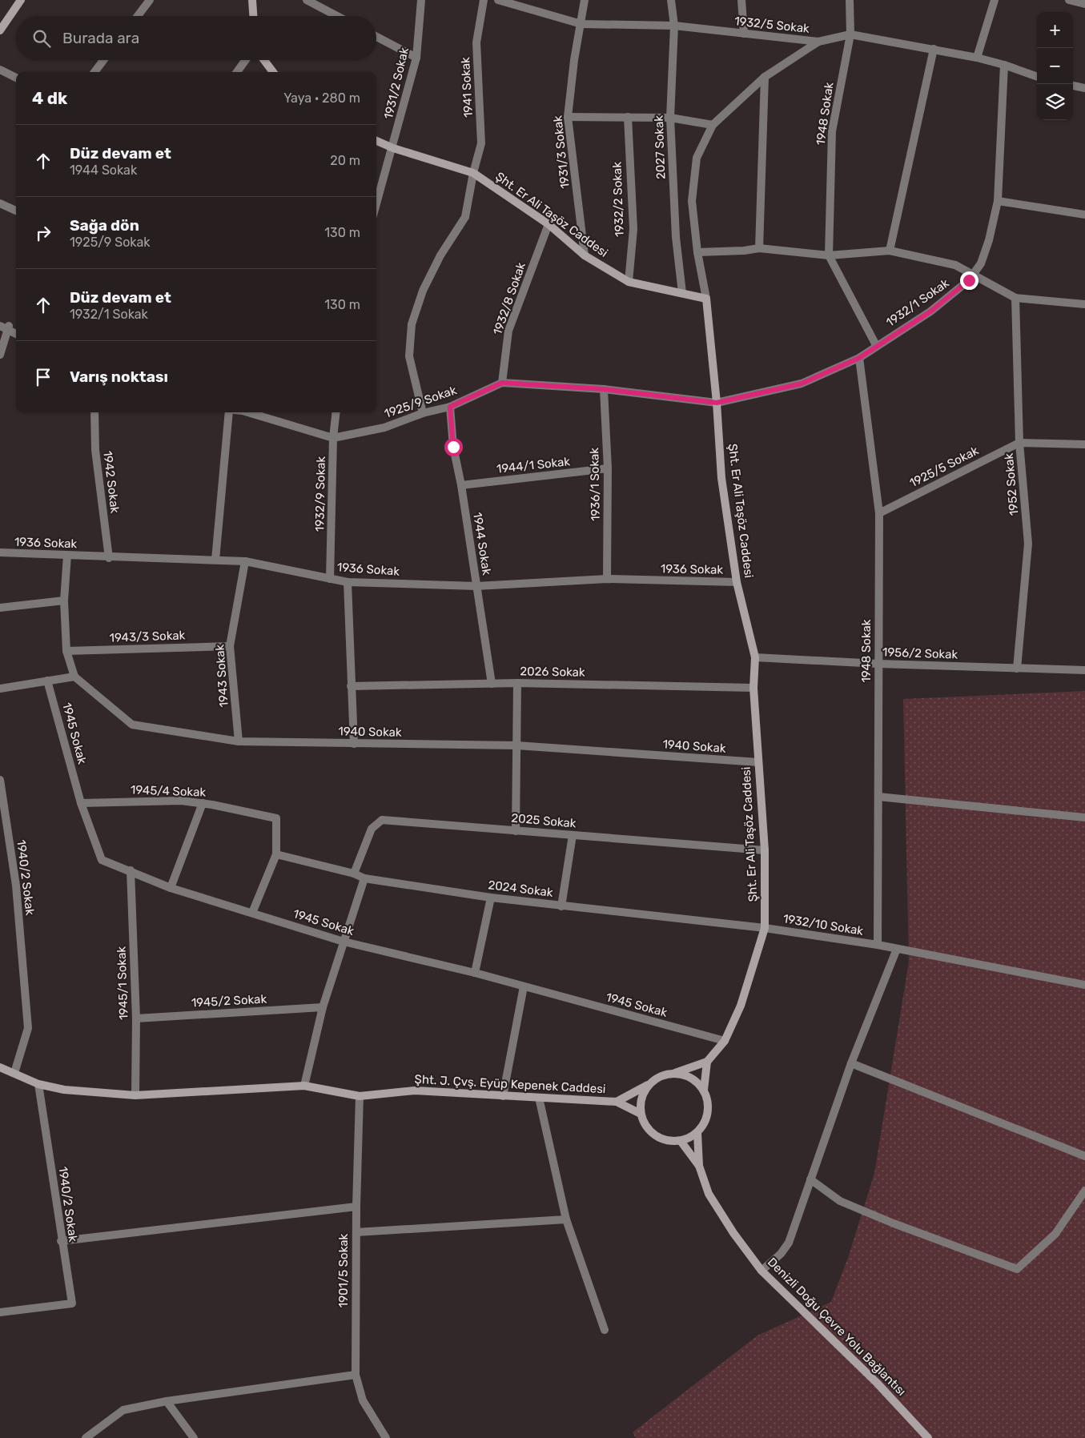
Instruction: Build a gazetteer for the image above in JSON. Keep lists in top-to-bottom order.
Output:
{
  "streets": {
    "street": [
      "1932/5 Sokak",
      "1931/2 Sokak",
      "1941 Sokak",
      "1948 Sokak",
      "2027 Sokak",
      "1931/3 Sokak",
      "1932/2 Sokak",
      "Şht. Er Ali Taşöz Caddesi",
      "1932/8 Sokak",
      "1932/1 Sokak",
      "1925/9 Sokak",
      "1944/1 Sokak",
      "1925/5 Sokak",
      "1942 Sokak",
      "1936/1 Sokak",
      "1952 Sokak",
      "1932/9 Sokak",
      "1936 Sokak",
      "1944 Sokak",
      "1943/3 Sokak",
      "1956/2 Sokak",
      "2026 Sokak",
      "1943 Sokak",
      "1940 Sokak",
      "1945 Sokak",
      "1945/4 Sokak",
      "2025 Sokak",
      "1940/2 Sokak",
      "2024 Sokak",
      "1932/10 Sokak",
      "1945/1 Sokak",
      "1945/2 Sokak",
      "Şht. J. Çvş. Eyüp Kepenek Caddesi",
      "1901/5 Sokak",
      "Denizli Doğu Çevre Yolu Bağlantısı"
    ]
  },
  "crossings": [
    ["1932/5 Sokak", "1948 Sokak"],
    ["1932/5 Sokak", "2027 Sokak"],
    ["1932/5 Sokak", "1931/3 Sokak"],
    ["1932/5 Sokak", "1932/1 Sokak"],
    ["1931/2 Sokak", "Şht. Er Ali Taşöz Caddesi"],
    ["1941 Sokak", "Şht. Er Ali Taşöz Caddesi"],
    ["1948 Sokak", "1932/1 Sokak"],
    ["1948 Sokak", "1925/5 Sokak"],
    ["1948 Sokak", "1956/2 Sokak"],
    ["1948 Sokak", "1932/10 Sokak"],
    ["2027 Sokak", "Şht. Er Ali Taşöz Caddesi"],
    ["1931/3 Sokak", "Şht. Er Ali Taşöz Caddesi"],
    ["1932/2 Sokak", "Şht. Er Ali Taşöz Caddesi"],
    ["Şht. Er Ali Taşöz Caddesi", "1932/8 Sokak"],
    ["Şht. Er Ali Taşöz Caddesi", "1932/1 Sokak"],
    ["Şht. Er Ali Taşöz Caddesi", "1925/9 Sokak"],
    ["Şht. Er Ali Taşöz Caddesi", "1936 Sokak"],
    ["Şht. Er Ali Taşöz Caddesi", "1956/2 Sokak"],
    ["Şht. Er Ali Taşöz Caddesi", "2026 Sokak"],
    ["Şht. Er Ali Taşöz Caddesi", "1940 Sokak"],
    ["Şht. Er Ali Taşöz Caddesi", "1945 Sokak"],
    ["Şht. Er Ali Taşöz Caddesi", "2025 Sokak"],
    ["Şht. Er Ali Taşöz Caddesi", "2024 Sokak"],
    ["Şht. Er Ali Taşöz Caddesi", "1932/10 Sokak"],
    ["1932/8 Sokak", "1925/9 Sokak"],
    ["1932/1 Sokak", "1925/9 Sokak"],
    ["1925/9 Sokak", "1936/1 Sokak"],
    ["1925/9 Sokak", "1932/9 Sokak"],
    ["1925/9 Sokak", "1944 Sokak"],
    ["1944/1 Sokak", "1936/1 Sokak"],
    ["1944/1 Sokak", "1944 Sokak"],
    ["1925/5 Sokak", "1952 Sokak"],
    ["1942 Sokak", "1936 Sokak"],
    ["1936/1 Sokak", "1936 Sokak"],
    ["1952 Sokak", "1956/2 Sokak"],
    ["1932/9 Sokak", "1936 Sokak"],
    ["1936 Sokak", "1944 Sokak"],
    ["1936 Sokak", "1943 Sokak"],
    ["1944 Sokak", "2026 Sokak"],
    ["1943/3 Sokak", "1943 Sokak"],
    ["1943 Sokak", "1940 Sokak"],
    ["1945 Sokak", "1945/4 Sokak"],
    ["1945 Sokak", "1945/1 Sokak"],
    ["1945/4 Sokak", "2024 Sokak"],
    ["2025 Sokak", "2024 Sokak"],
    ["1940/2 Sokak", "Şht. J. Çvş. Eyüp Kepenek Caddesi"],
    ["2024 Sokak", "1932/10 Sokak"],
    ["1945/1 Sokak", "1945/2 Sokak"],
    ["1945/1 Sokak", "Şht. J. Çvş. Eyüp Kepenek Caddesi"],
    ["Şht. J. Çvş. Eyüp Kepenek Caddesi", "1901/5 Sokak"]
  ],
  "page": {
    "map_buttons": ["+", "−"],
    "search": "Burada ara",
    "heading": ["4 dk", "Yaya · 280 m"],
    "list": [
      ["Düz devam et", "1944 Sokak", "20 m"],
      ["Sağa dön", "1925/9 Sokak", "130 m"],
      ["Düz devam et", "1932/1 Sokak", "130 m"],
      "Varış noktası"
    ]
  }
}
